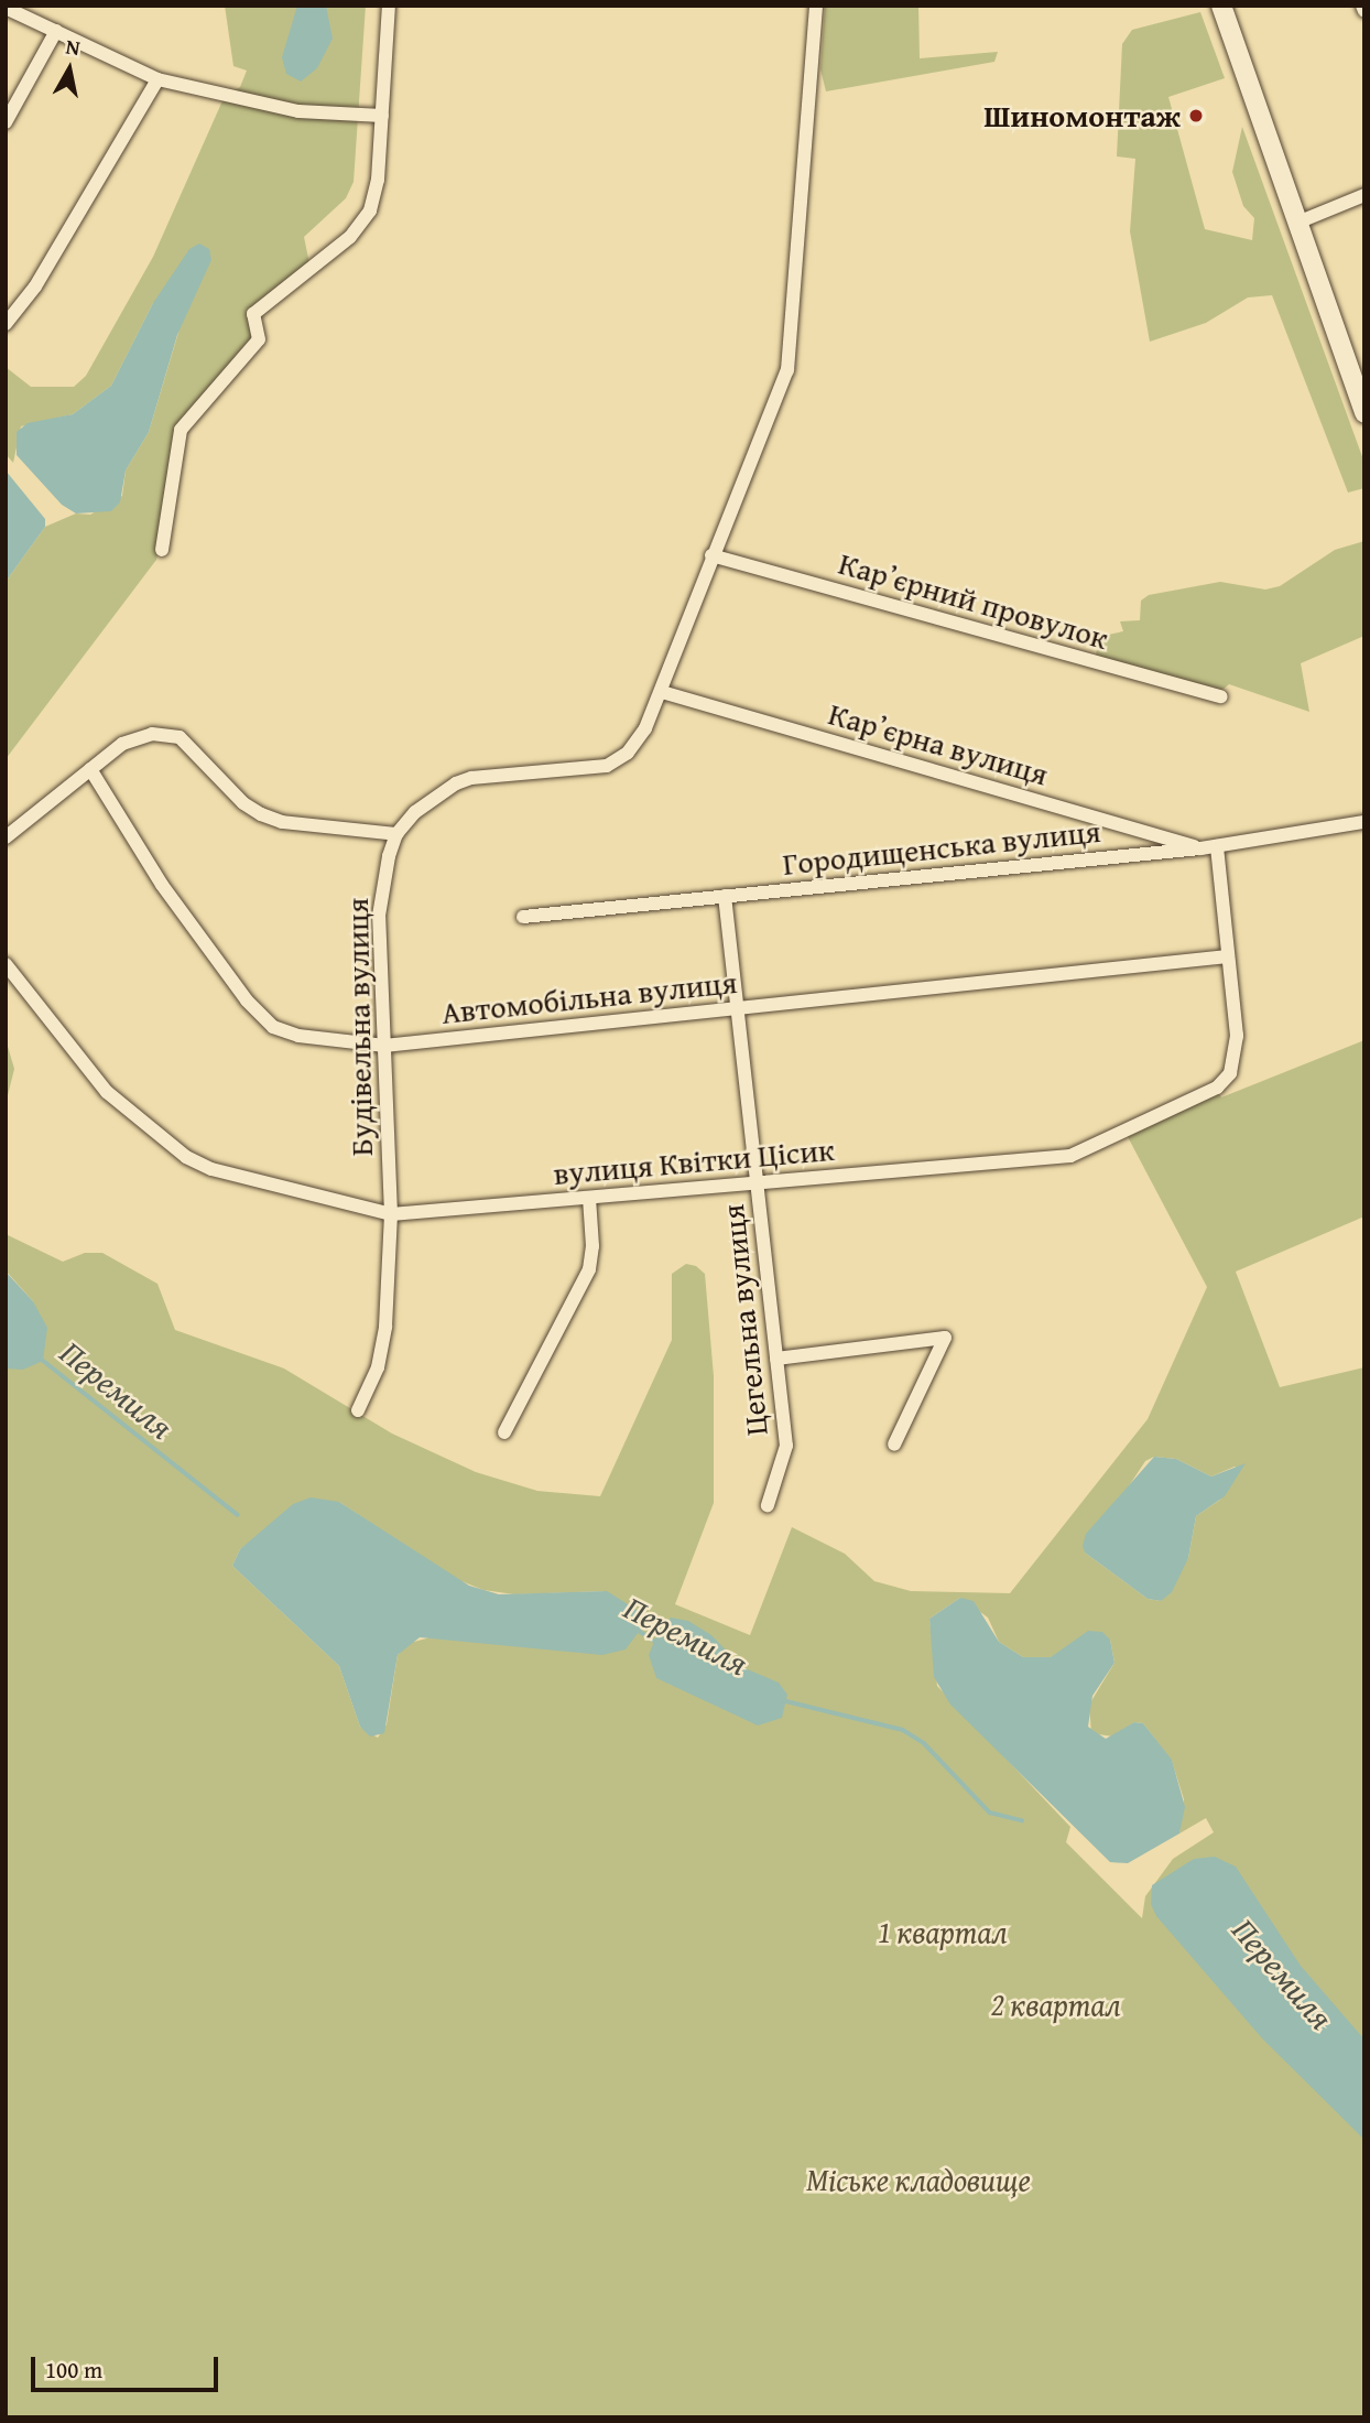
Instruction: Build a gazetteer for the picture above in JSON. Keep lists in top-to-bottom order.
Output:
{
  "streets": {
    "street": [
      "Карʼєрний провулок",
      "Карʼєрна вулиця",
      "Городищенська вулиця",
      "Автомобільна вулиця",
      "Будівельна вулиця",
      "вулиця Квітки Цісик",
      "Цегельна вулиця"
    ]
  },
  "crossings": [
    ["Карʼєрна вулиця", "Городищенська вулиця"],
    ["Городищенська вулиця", "вулиця Квітки Цісик"],
    ["Городищенська вулиця", "Цегельна вулиця"],
    ["Автомобільна вулиця", "Будівельна вулиця"],
    ["Автомобільна вулиця", "вулиця Квітки Цісик"],
    ["Автомобільна вулиця", "Цегельна вулиця"],
    ["Будівельна вулиця", "вулиця Квітки Цісик"],
    ["вулиця Квітки Цісик", "Цегельна вулиця"]
  ],
  "water": ["Перемиля"],
  "parks": ["1 квартал", "2 квартал", "Міське кладовище"],
  "places": ["Шиномонтаж"],
  "scale_bar": "100 m",
  "north": "top"
}
